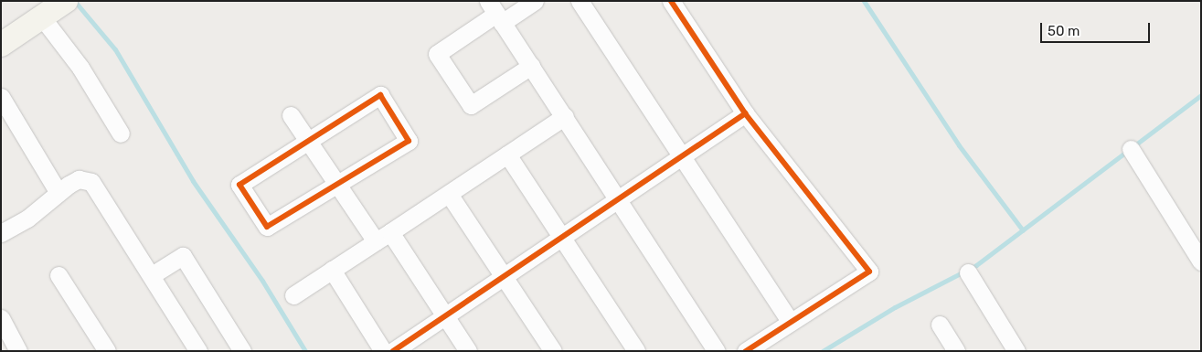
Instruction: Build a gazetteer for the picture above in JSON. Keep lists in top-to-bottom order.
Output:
{
  "scale_bar": "50 m"
}
